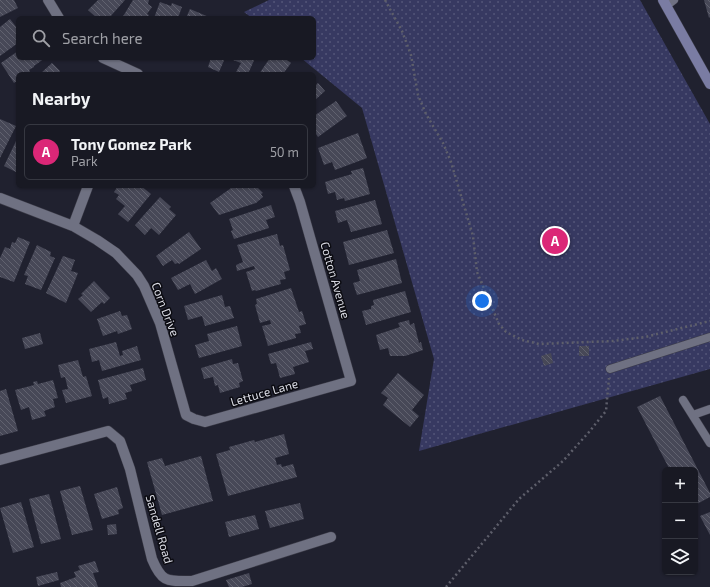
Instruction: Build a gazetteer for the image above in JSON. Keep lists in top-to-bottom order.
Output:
{
  "streets": {
    "street": [
      "Cotton Avenue",
      "Corn Drive",
      "Lettuce Lane",
      "Sandell Road"
    ]
  },
  "crossings": [
    ["Cotton Avenue", "Lettuce Lane"],
    ["Corn Drive", "Lettuce Lane"]
  ],
  "page": {
    "search": "Search here",
    "heading": "Nearby",
    "list": [
      {
        "mark": "A",
        "name": "Tony Gomez Park",
        "note": "Park",
        "value": "50 m"
      }
    ],
    "pins": "A",
    "map_buttons": ["+", "−"]
  }
}
